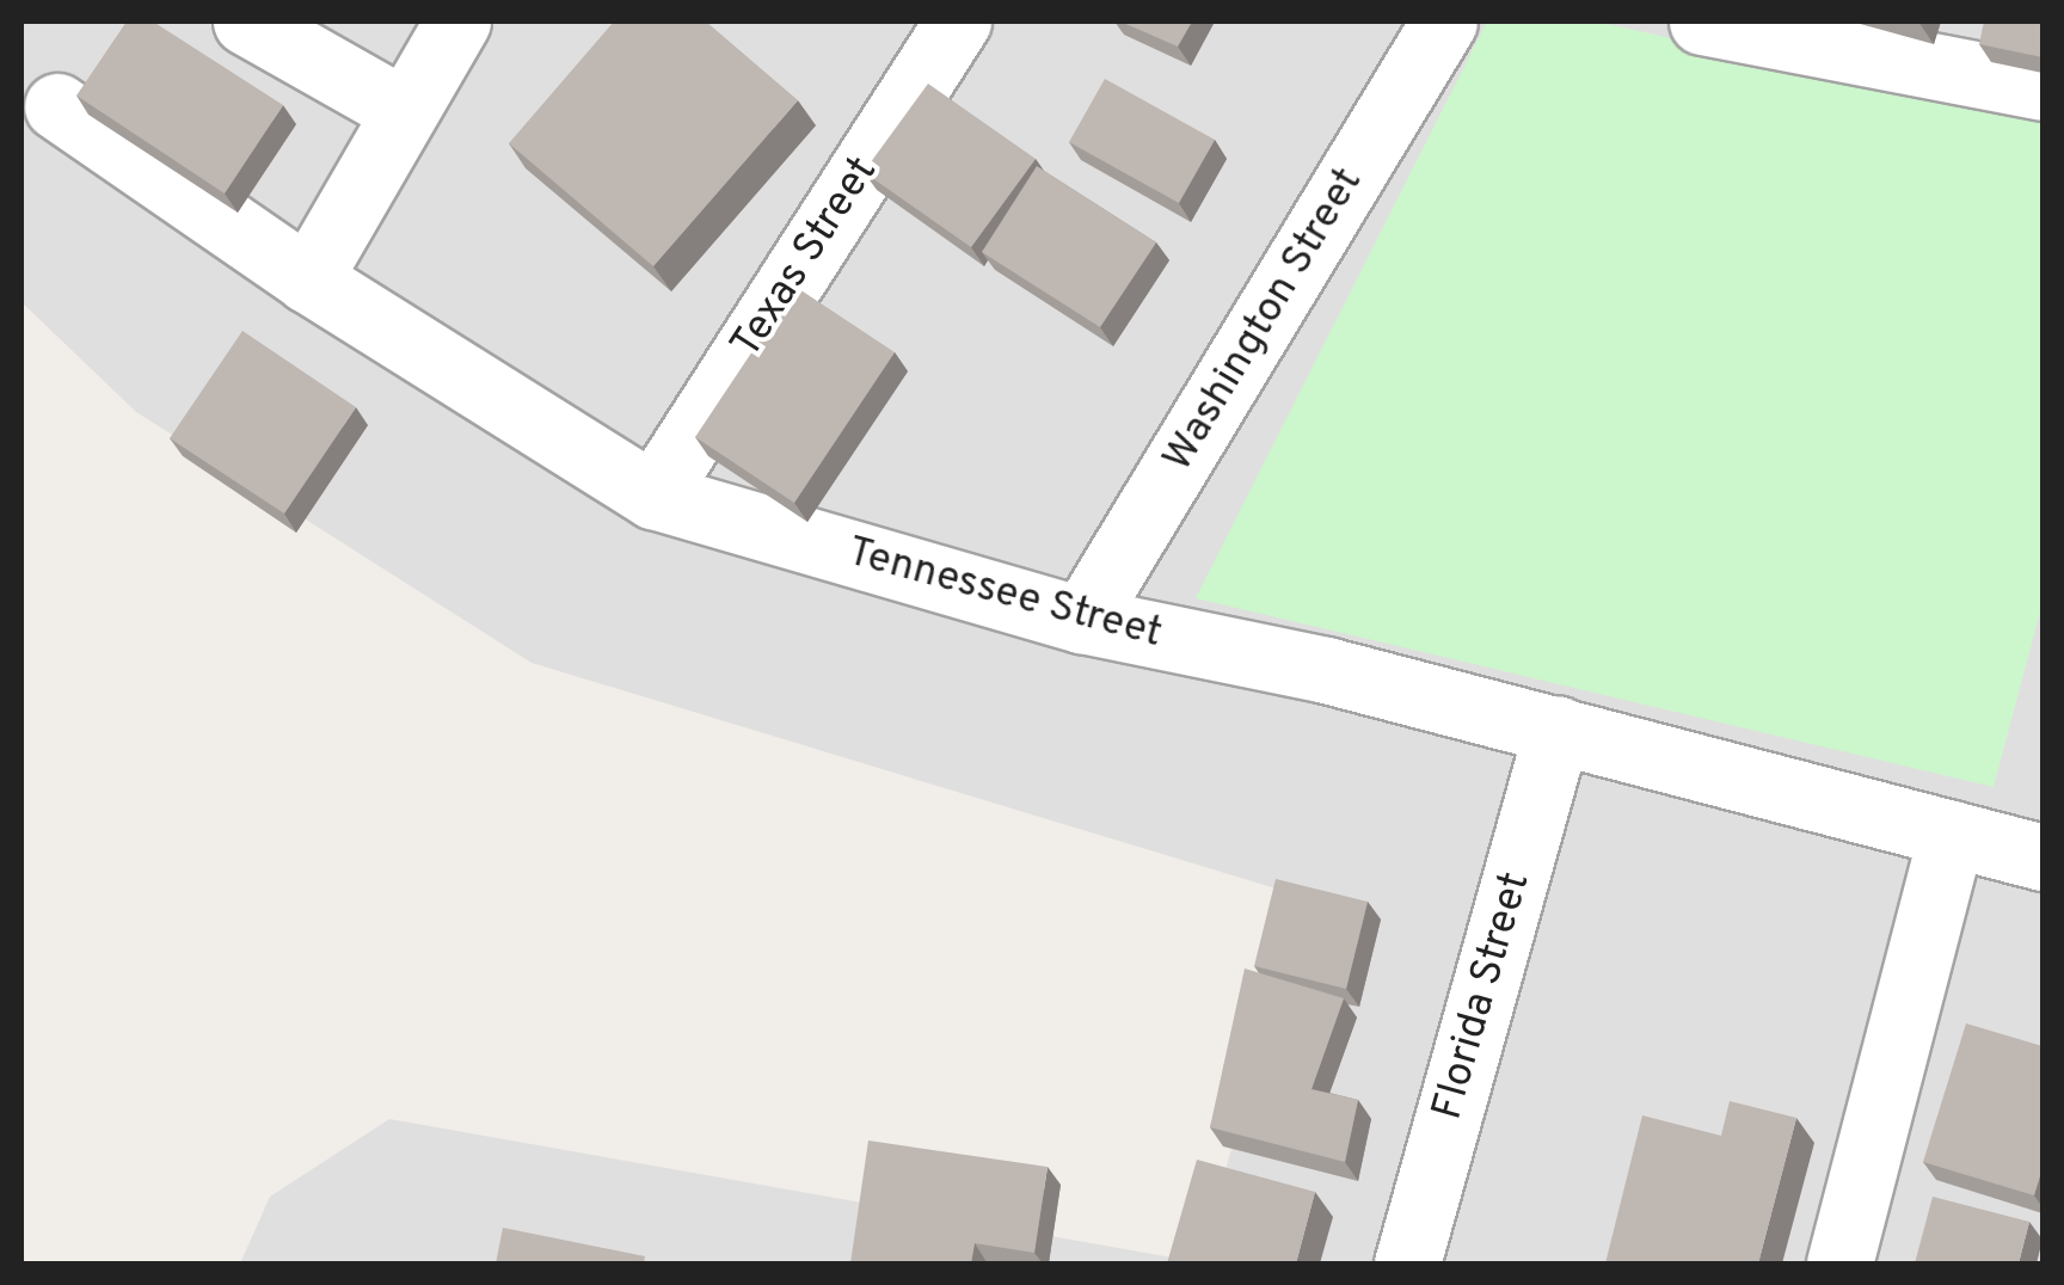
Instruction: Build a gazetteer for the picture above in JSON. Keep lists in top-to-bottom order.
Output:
{
  "streets": {
    "street": [
      "Texas Street",
      "Washington Street",
      "Tennessee Street",
      "Florida Street"
    ]
  },
  "crossings": [
    ["Texas Street", "Tennessee Street"],
    ["Washington Street", "Tennessee Street"],
    ["Tennessee Street", "Florida Street"]
  ]
}
